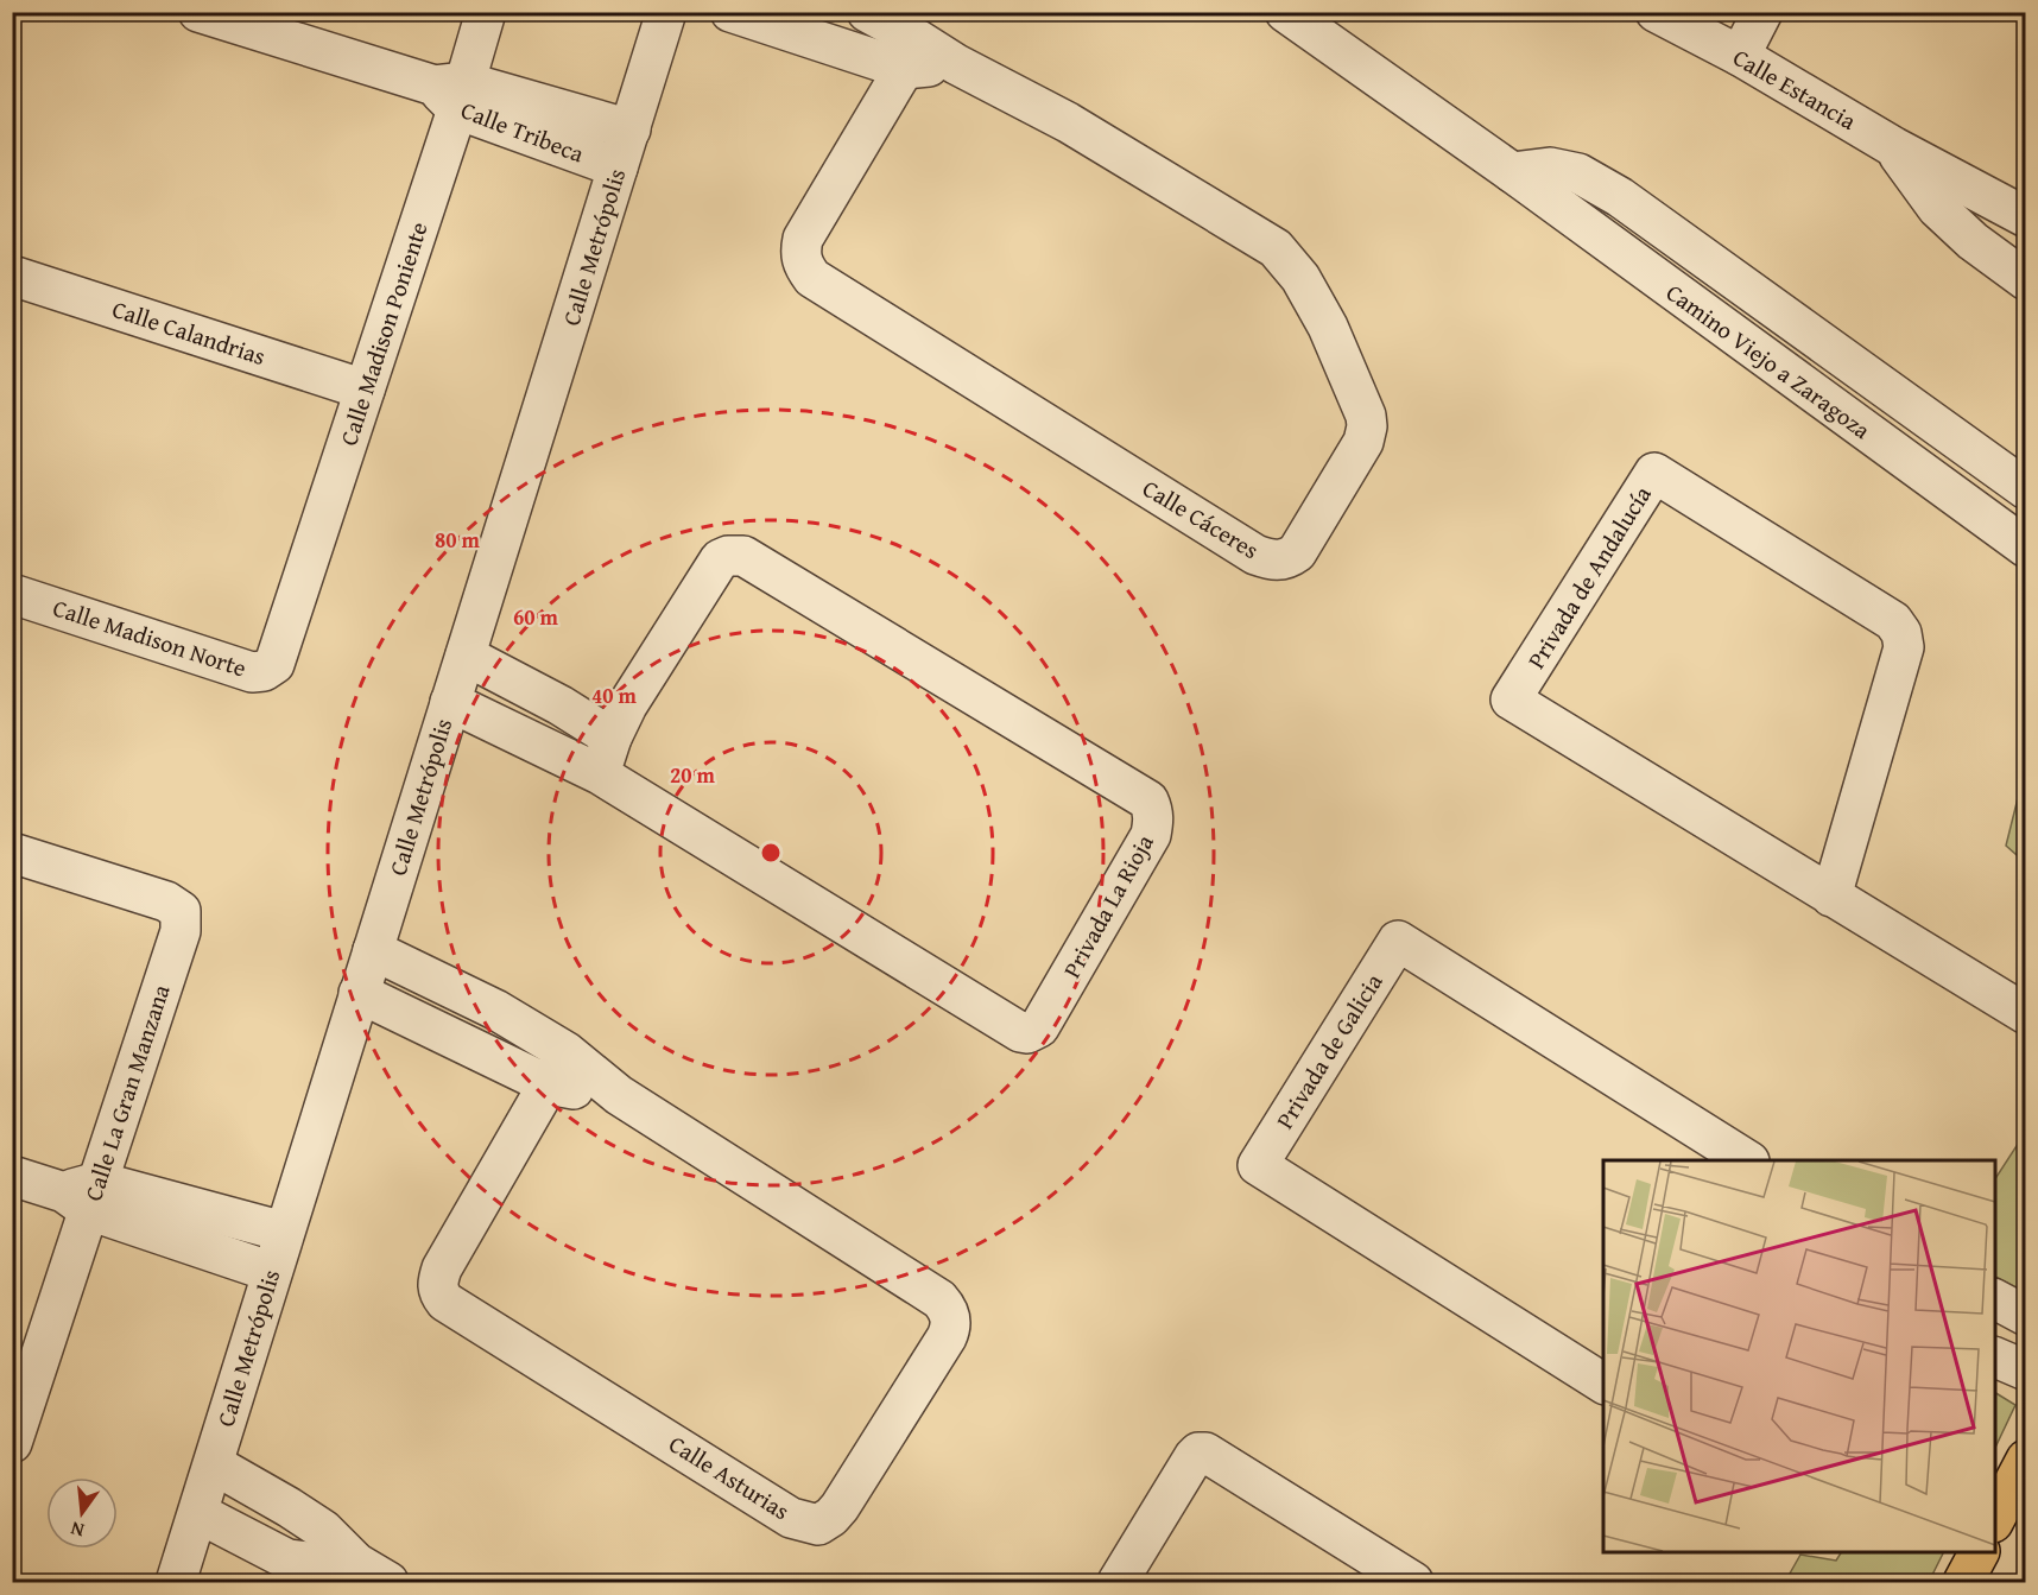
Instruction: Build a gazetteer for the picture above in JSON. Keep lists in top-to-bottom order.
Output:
{
  "streets": {
    "street": [
      "Calle Estancia",
      "Calle Tribeca",
      "Calle Metrópolis",
      "Calle Calandrias",
      "Calle Madison Poniente",
      "Camino Viejo a Zaragoza",
      "Calle Cáceres",
      "Privada de Andalucía",
      "Calle Madison Norte",
      "Privada La Rioja",
      "Privada de Galicia",
      "Calle La Gran Manzana",
      "Calle Asturias"
    ]
  },
  "crossings": [
    ["Calle Tribeca", "Calle Metrópolis"],
    ["Calle Tribeca", "Calle Madison Poniente"],
    ["Calle Metrópolis", "Privada La Rioja"],
    ["Calle Metrópolis", "Calle Asturias"],
    ["Calle Calandrias", "Calle Madison Poniente"],
    ["Calle Madison Poniente", "Calle Madison Norte"]
  ],
  "north": "bottom",
  "rings": [
    "80 m",
    "60 m",
    "40 m",
    "20 m"
  ]
}
